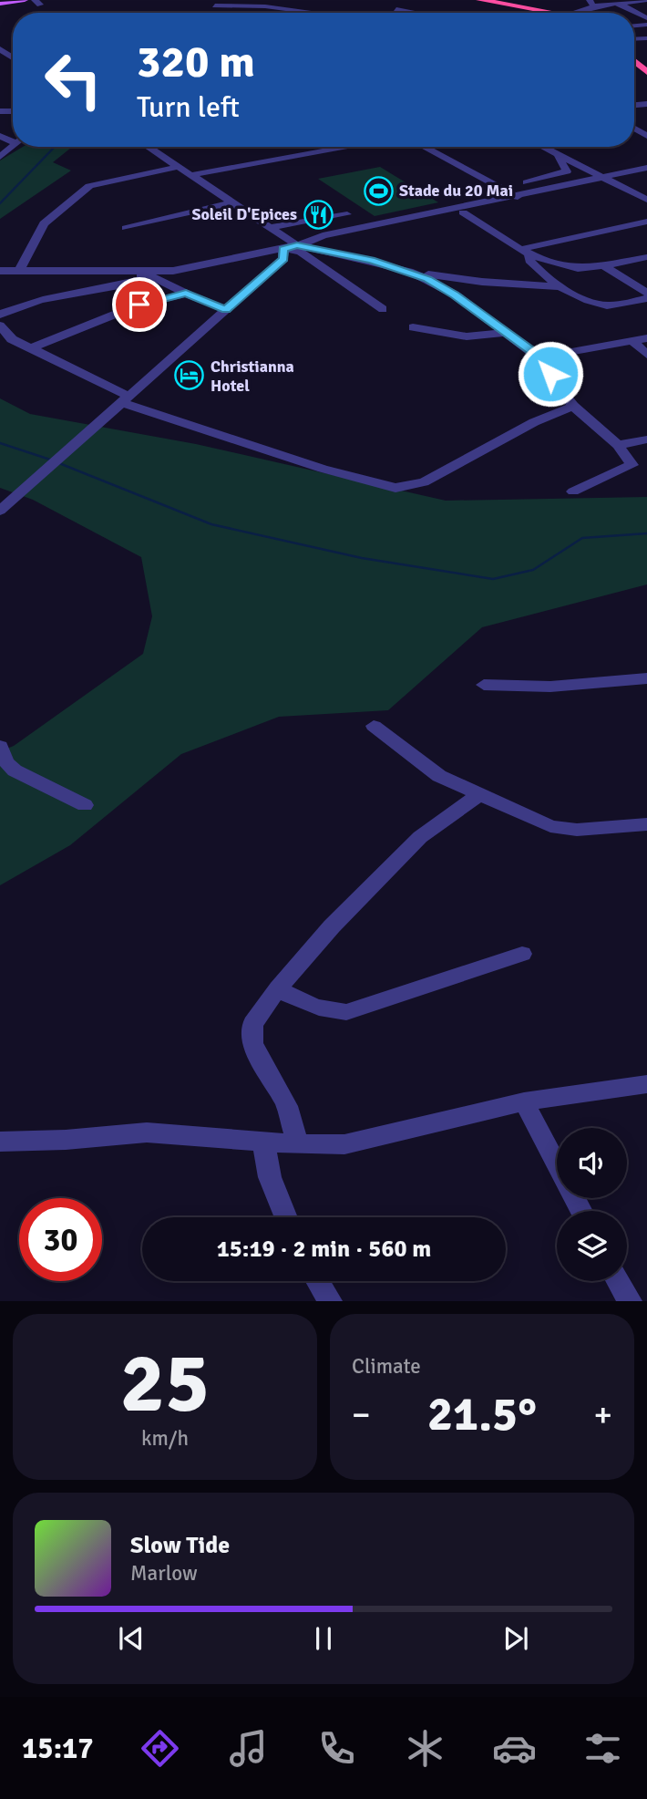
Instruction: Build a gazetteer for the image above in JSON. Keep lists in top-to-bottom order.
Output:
{
  "places": {
    "sports": ["Stade du 20 Mai"],
    "restaurant": ["Soleil D'Epices"],
    "hotel": ["Christianna Hotel"]
  },
  "page": {
    "turn": ["320 m", "Turn left"],
    "limit": "30",
    "trip": "15:19 · 2 min · 560 m",
    "tile": [
      ["25", "km/h"],
      "Climate"
    ],
    "heat": ["−", "21.5°", "+"],
    "song": ["Slow Tide", "Marlow"],
    "tabs": "15:17"
  }
}
